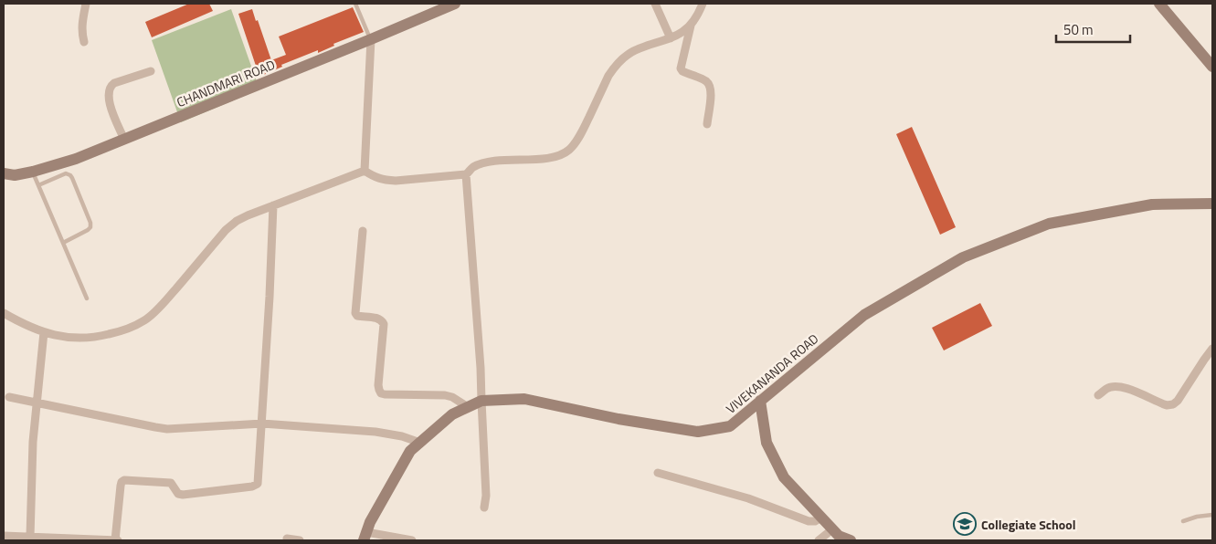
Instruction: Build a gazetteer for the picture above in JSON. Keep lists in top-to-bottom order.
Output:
{
  "streets": {
    "main road": ["CHANDMARI ROAD", "VIVEKANANDA ROAD"]
  },
  "places": {
    "school or university": ["Collegiate School"]
  },
  "scale_bar": "50 m"
}
